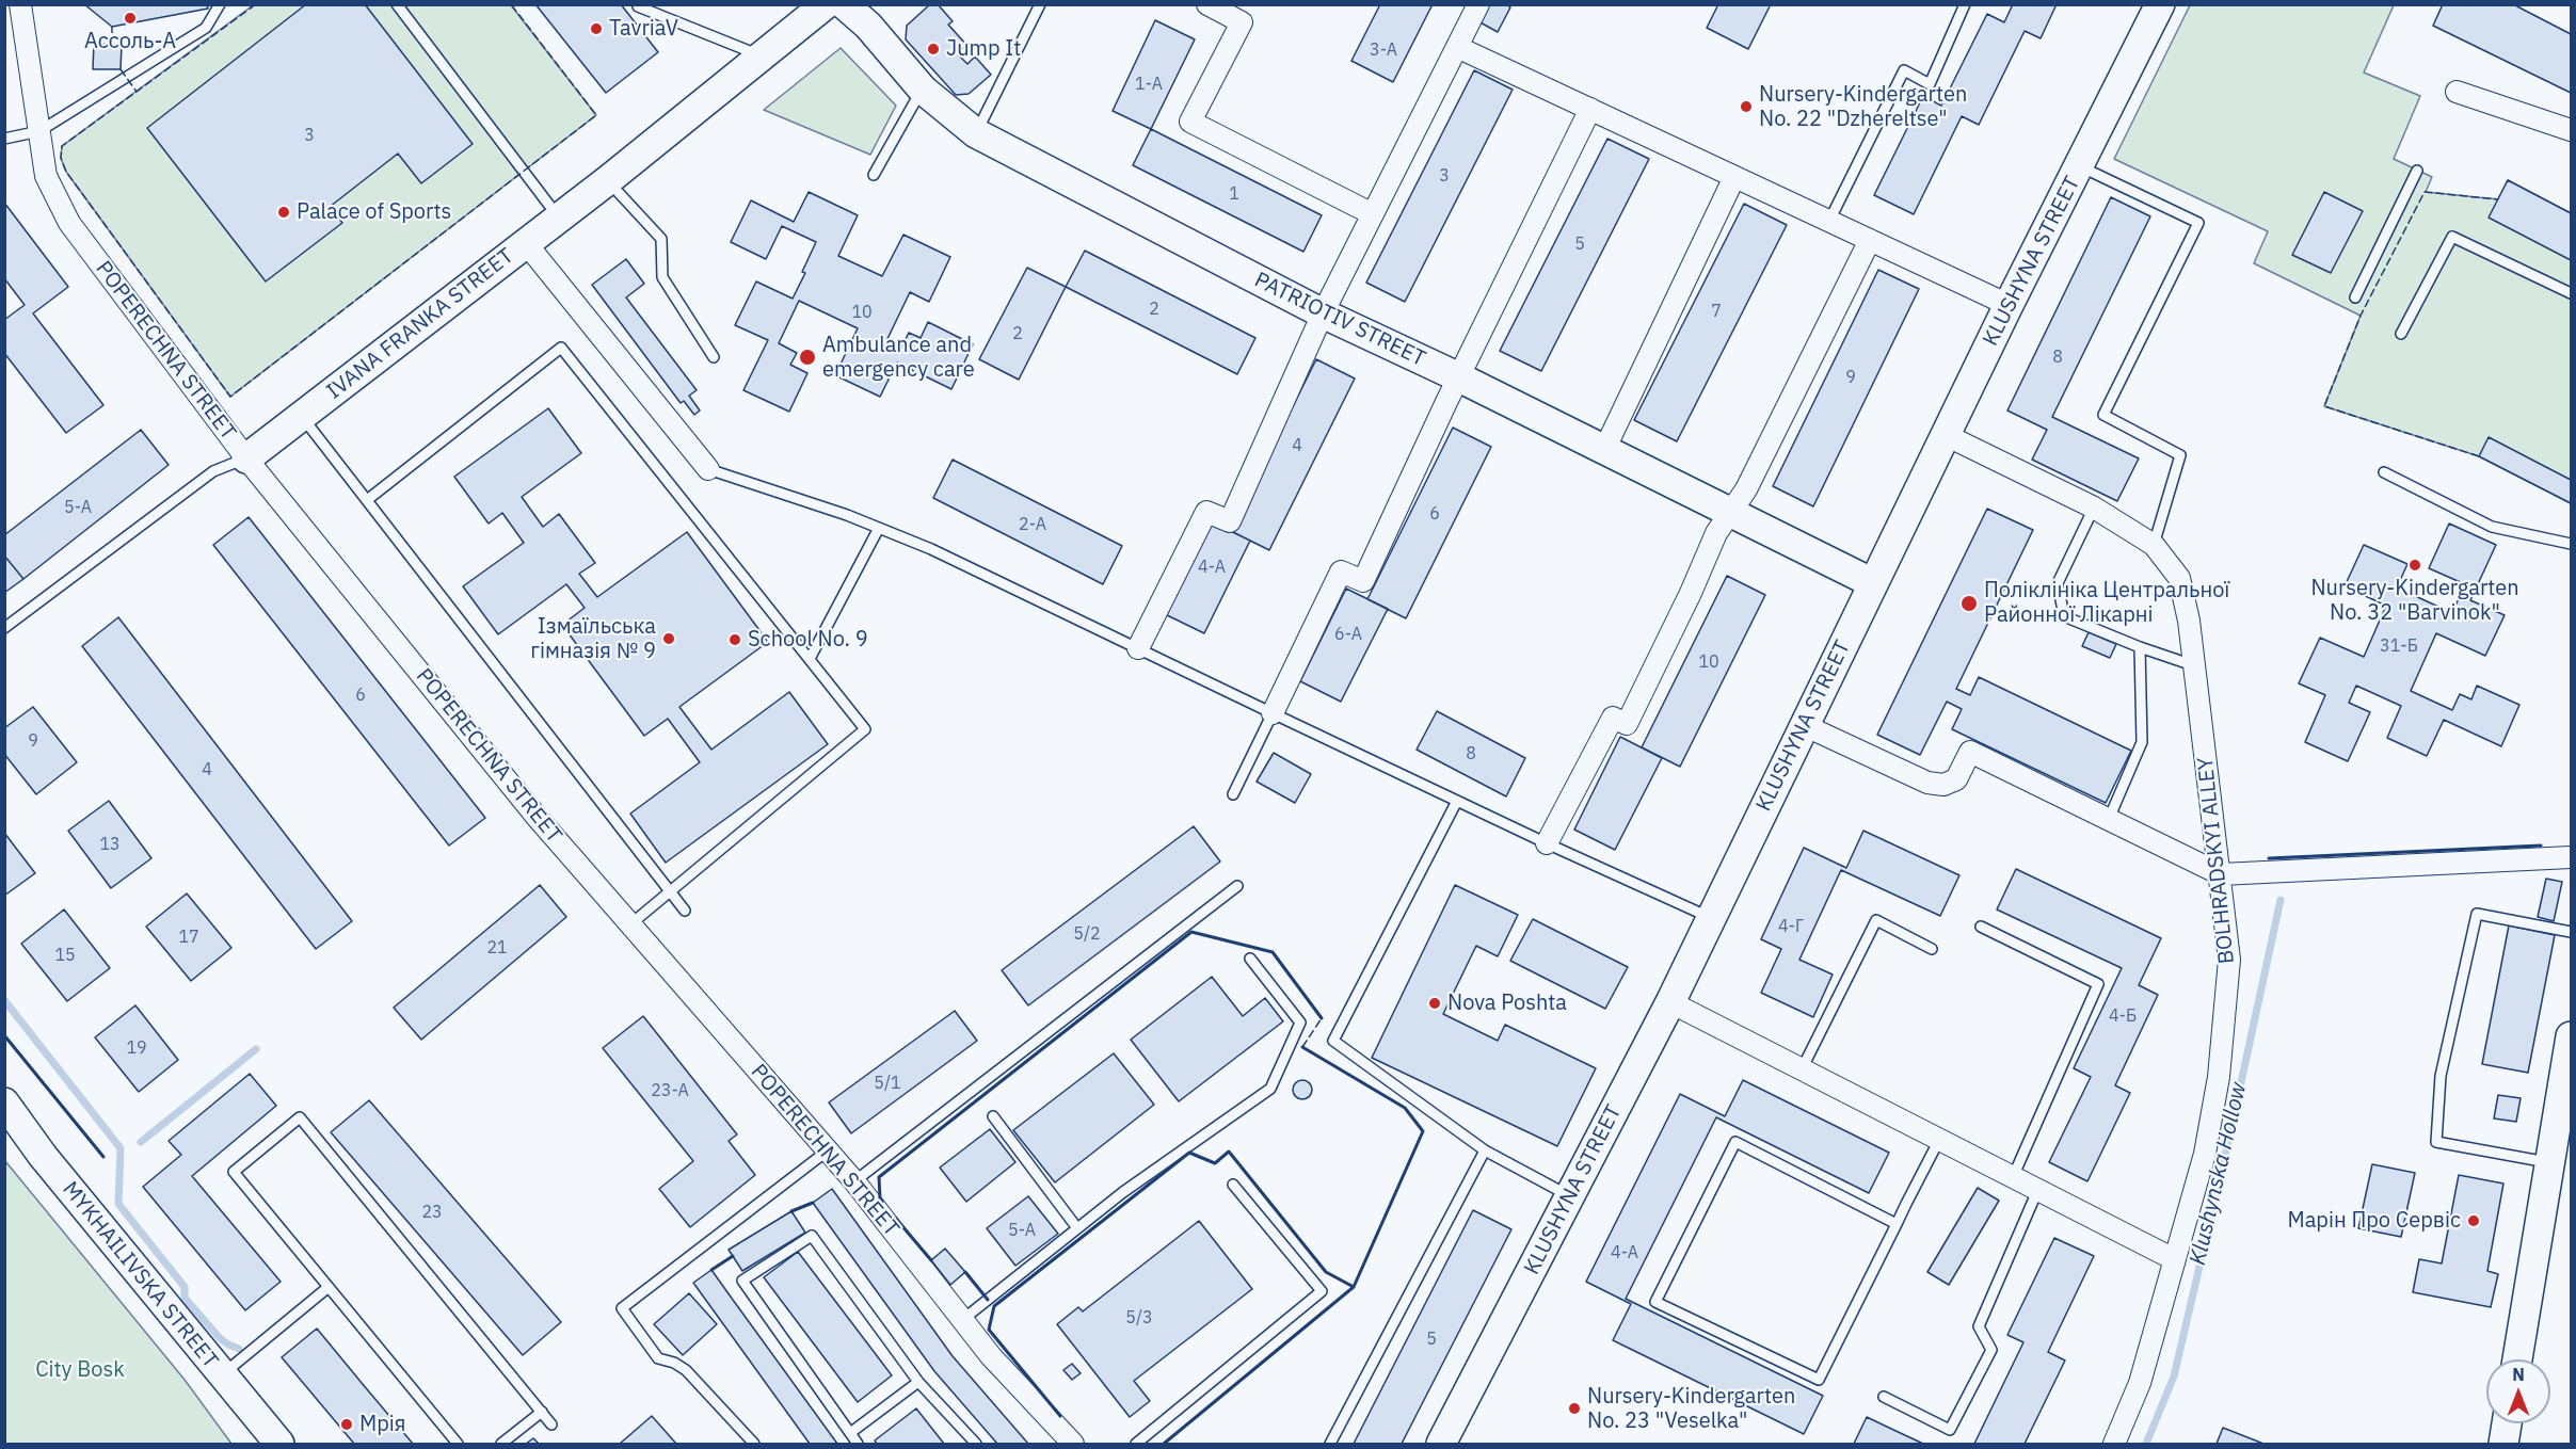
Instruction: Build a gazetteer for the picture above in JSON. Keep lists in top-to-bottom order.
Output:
{
  "streets": {
    "street": [
      "KLUSHYNA STREET",
      "PATRIOTIV STREET",
      "IVANA FRANKA STREET",
      "POPERECHNA STREET",
      "BOLHRADSKYI ALLEY",
      "MYKHAILIVSKA STREET"
    ]
  },
  "crossings": [
    ["KLUSHYNA STREET", "PATRIOTIV STREET"],
    ["KLUSHYNA STREET", "BOLHRADSKYI ALLEY"],
    ["IVANA FRANKA STREET", "POPERECHNA STREET"]
  ],
  "water": ["Klushynska Hollow"],
  "parks": ["City Bosk"],
  "places": [
    "Ассоль-А",
    "TavriaV",
    "Jump It",
    "Nursery-Kindergarten No. 22 \"Dzhereltse\"",
    "Palace of Sports",
    "Ambulance and emergency care",
    "Nursery-Kindergarten No. 32 \"Barvinok\"",
    "Поліклініка Центральної Районної Лікарні",
    "Ізмаїльська гімназія № 9",
    "School No. 9",
    "Nova Poshta",
    "Марін Про Сервіс",
    "Nursery-Kindergarten No. 23 \"Veselka\"",
    "Мрія"
  ],
  "house_numbers": [
    "3-А",
    "1-А",
    "3",
    "3",
    "1",
    "5",
    "2",
    "7",
    "10",
    "2",
    "8",
    "9",
    "4",
    "5-А",
    "6",
    "2-А",
    "4-А",
    "6-А",
    "31-Б",
    "10",
    "6",
    "9",
    "8",
    "4",
    "13",
    "4-Г",
    "5/2",
    "17",
    "21",
    "15",
    "4-Б",
    "19",
    "5/1",
    "23-А",
    "23",
    "5-А",
    "4-А",
    "5/3",
    "5"
  ],
  "north": "top"
}
